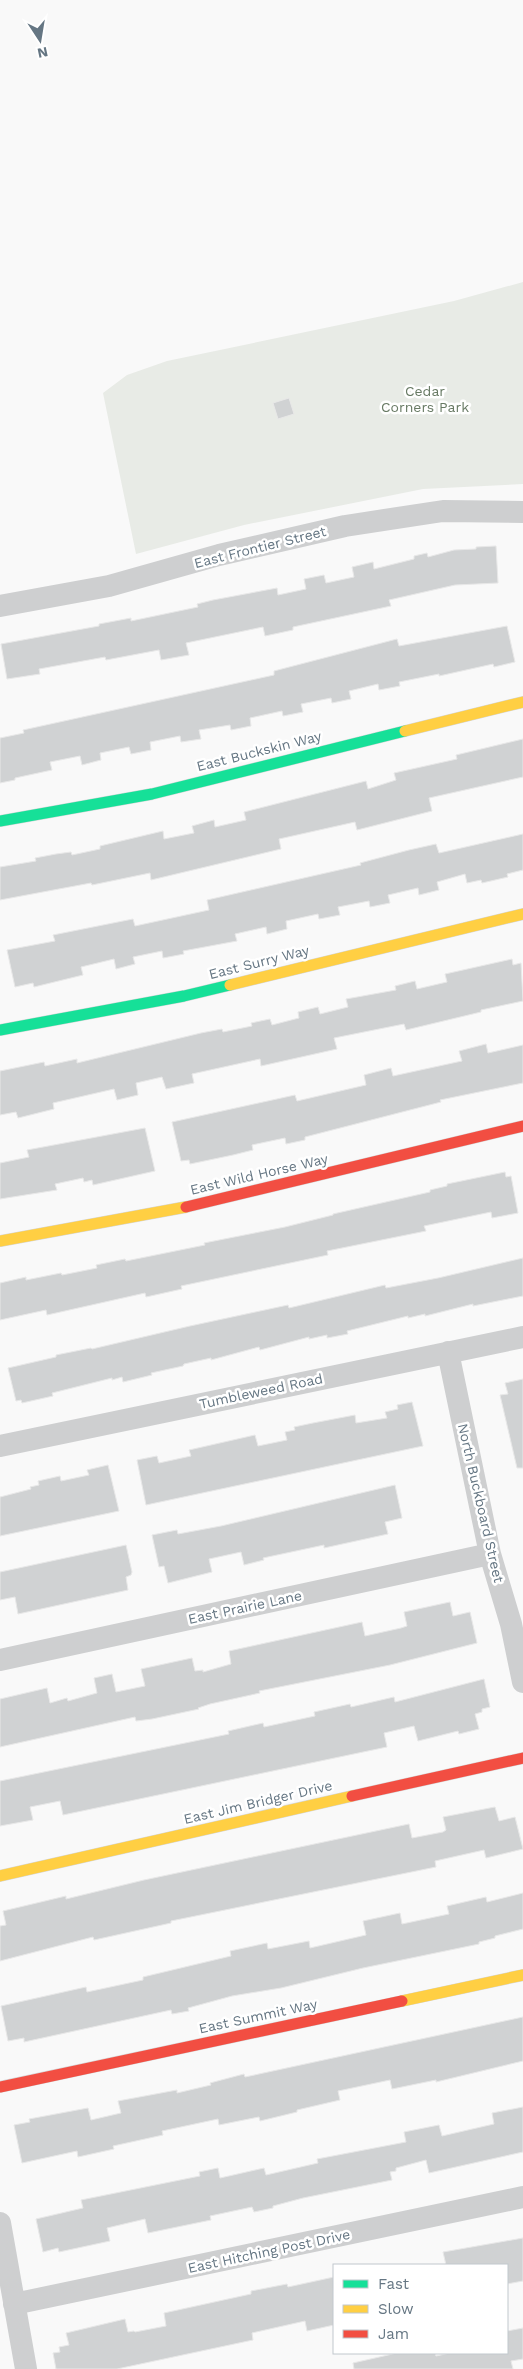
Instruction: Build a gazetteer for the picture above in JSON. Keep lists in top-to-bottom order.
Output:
{
  "streets": {
    "street": [
      "East Frontier Street",
      "East Buckskin Way",
      "East Surry Way",
      "East Wild Horse Way",
      "Tumbleweed Road",
      "North Buckboard Street",
      "East Prairie Lane",
      "East Jim Bridger Drive",
      "East Summit Way",
      "East Hitching Post Drive"
    ]
  },
  "crossings": [
    ["Tumbleweed Road", "North Buckboard Street"],
    ["North Buckboard Street", "East Prairie Lane"]
  ],
  "parks": ["Cedar Corners Park"],
  "legend": ["Fast", "Slow", "Jam"],
  "north": "bottom"
}
